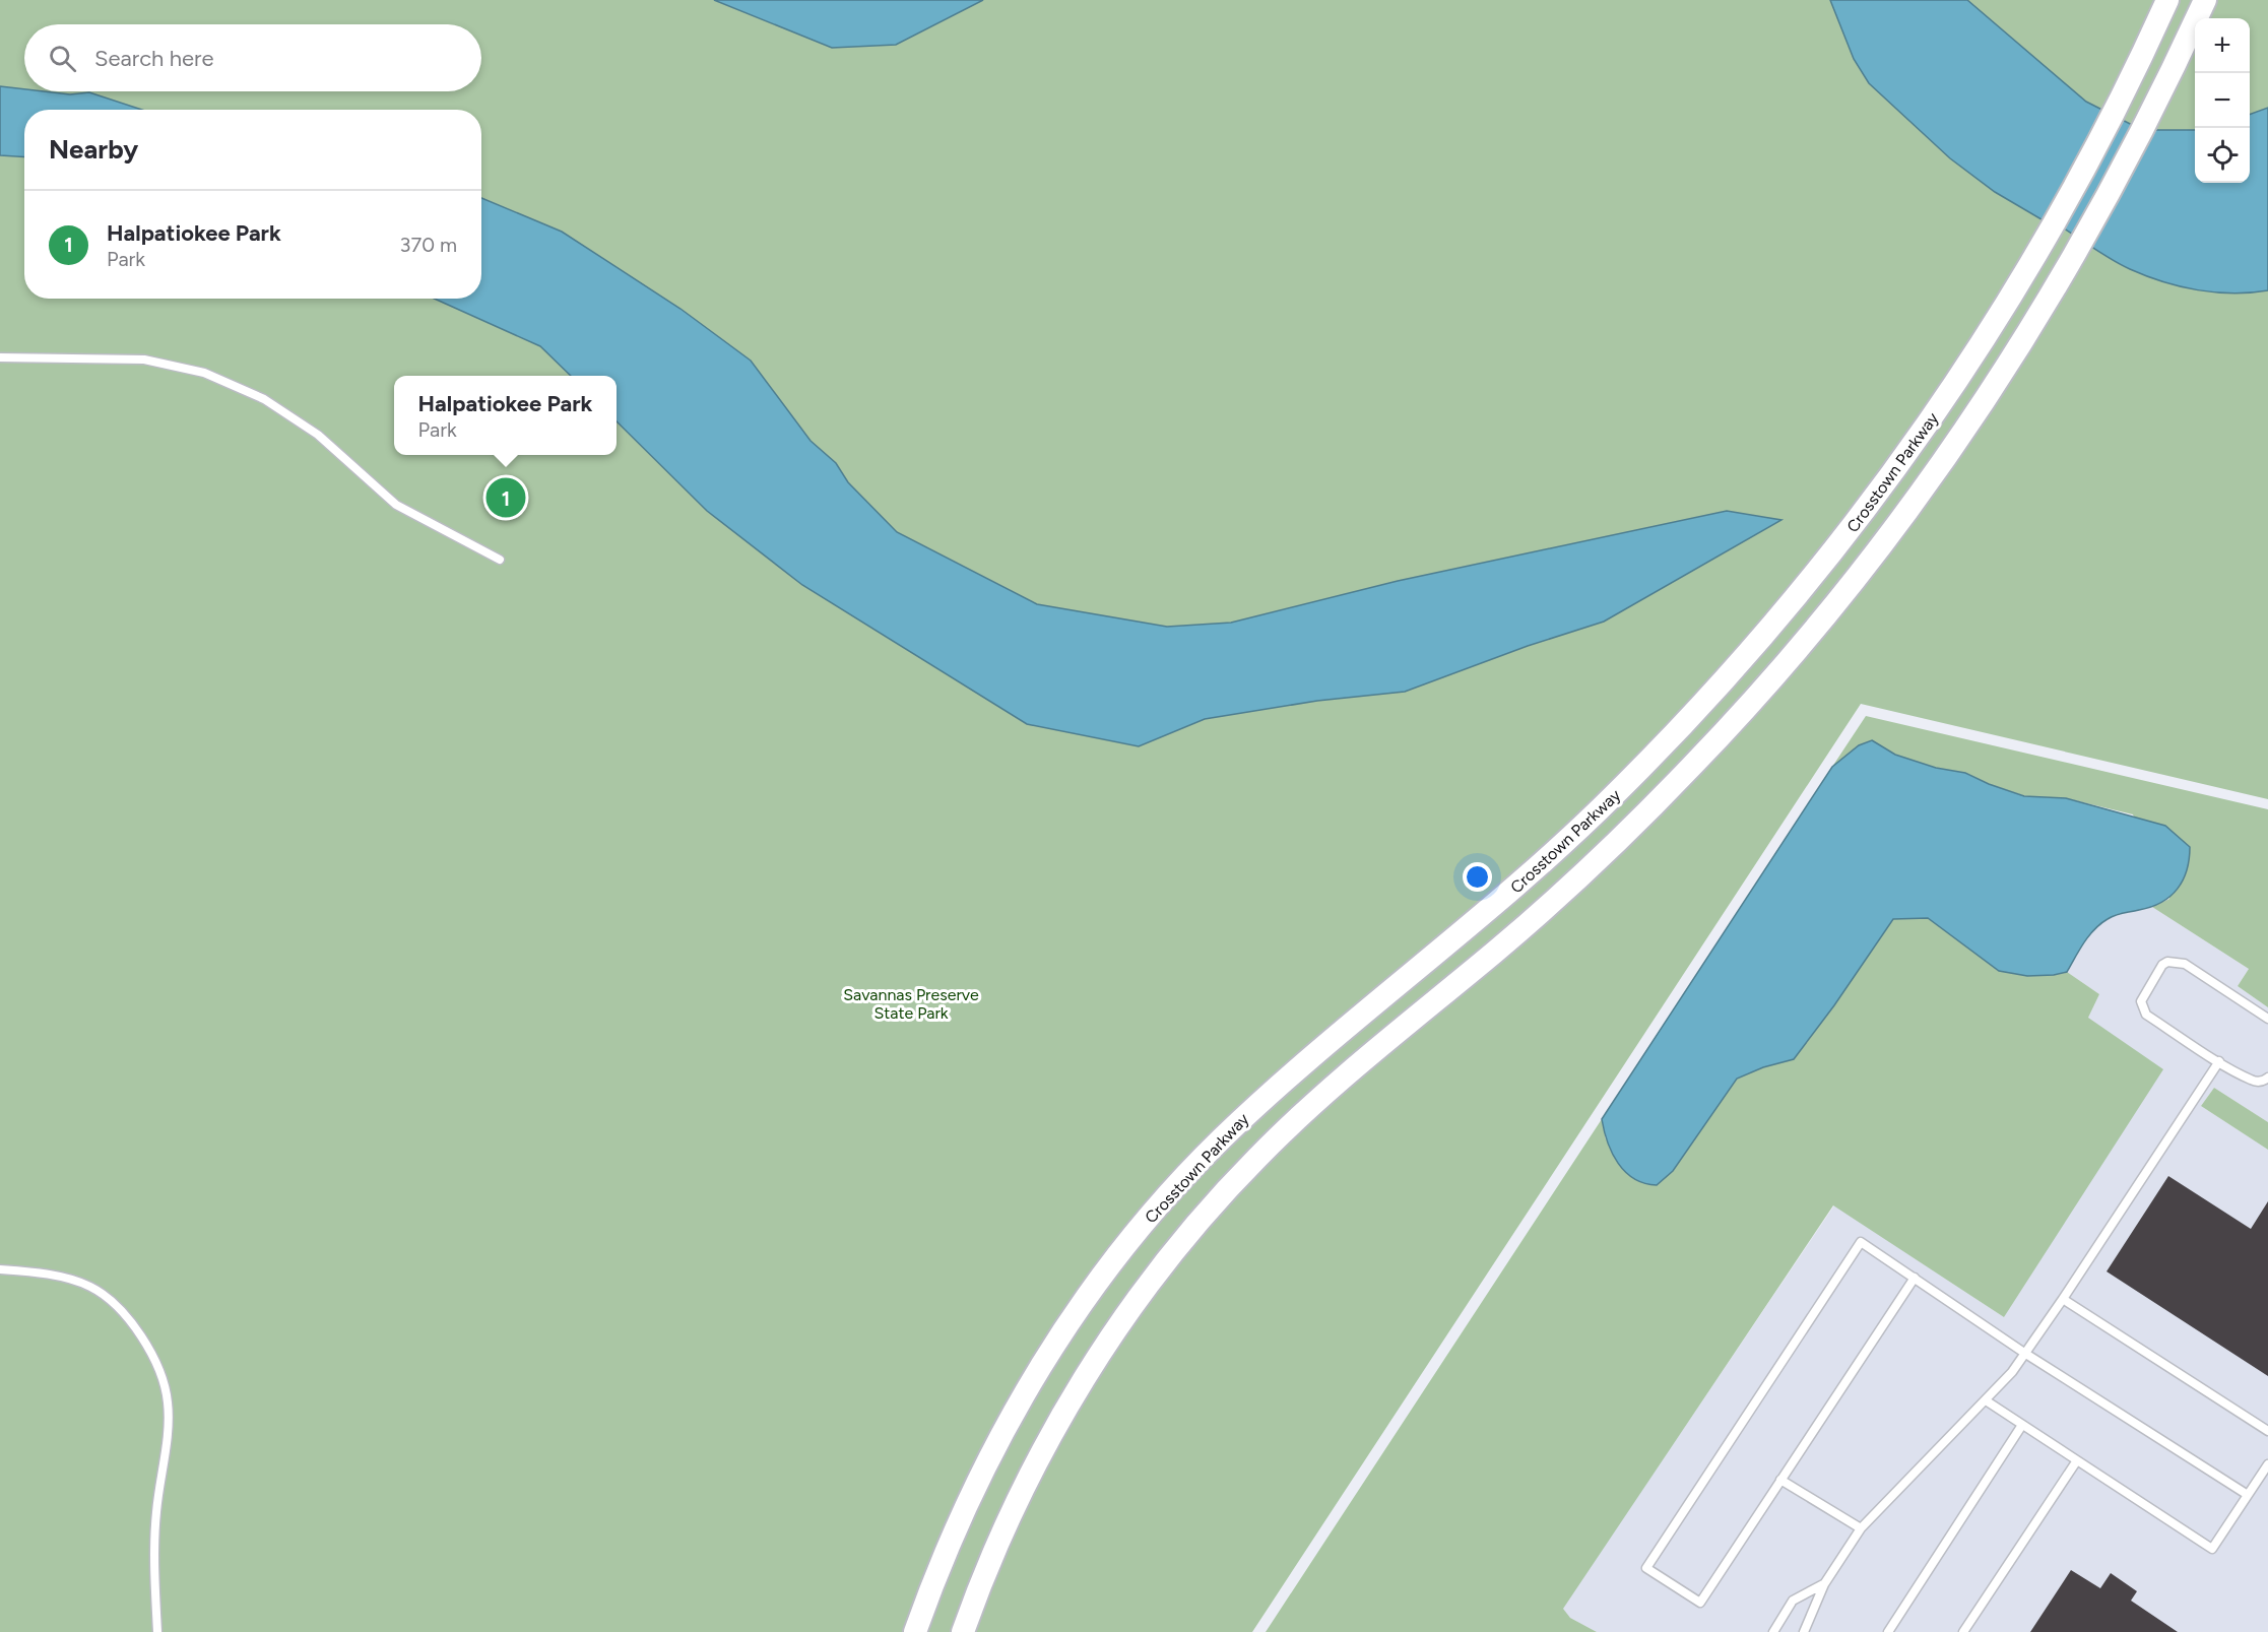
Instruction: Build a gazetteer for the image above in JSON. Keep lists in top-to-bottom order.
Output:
{
  "streets": {
    "main road": ["Crosstown Parkway"]
  },
  "parks": ["Savannas Preserve State Park"],
  "page": {
    "map_buttons": ["+", "−"],
    "search": "Search here",
    "heading": "Nearby",
    "list": [
      {
        "mark": "1",
        "name": "Halpatiokee Park",
        "note": "Park",
        "value": "370 m"
      }
    ],
    "popup": ["Halpatiokee Park", "Park"],
    "pins": "1"
  }
}
